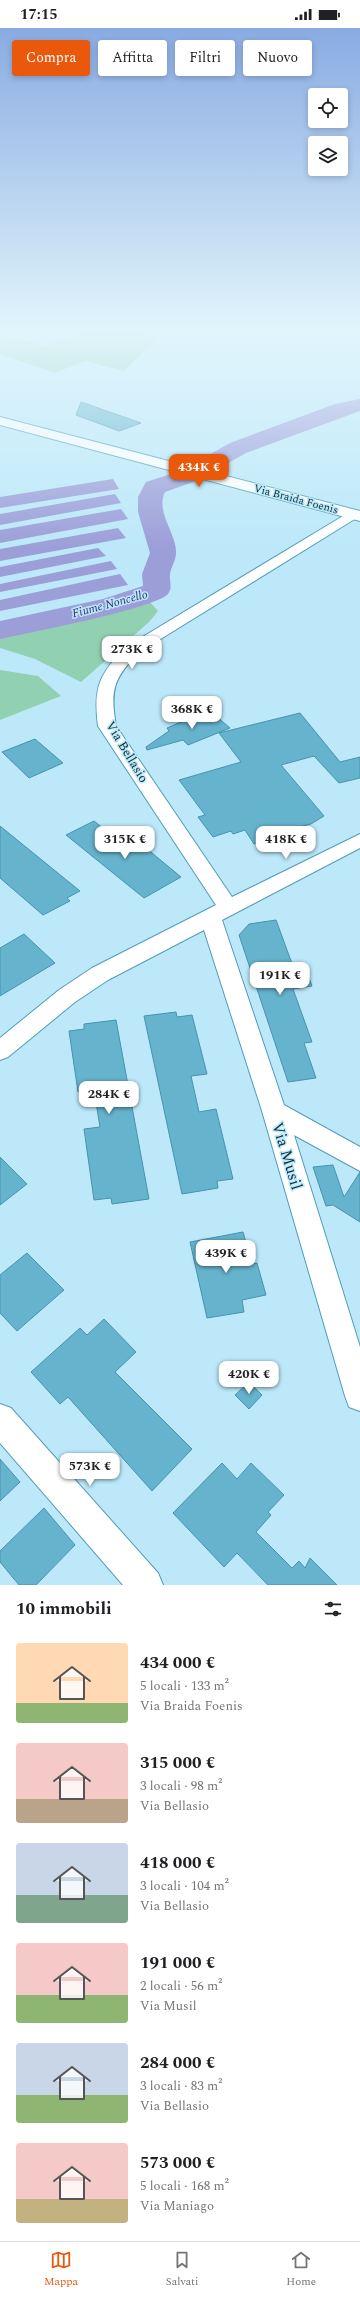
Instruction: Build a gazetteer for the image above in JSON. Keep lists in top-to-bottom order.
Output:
{
  "streets": {
    "street": ["Via Braida Foenis", "Via Bellasio", "Via Musil"]
  },
  "crossings": [
    ["Via Braida Foenis", "Via Bellasio"],
    ["Via Bellasio", "Via Musil"]
  ],
  "water": ["Fiume Noncello"],
  "page": {
    "status": "17:15",
    "chip": [
      "Compra",
      "Affitta",
      "Filtri",
      "Nuovo"
    ],
    "price": [
      "434K €",
      "273K €",
      "368K €",
      "315K €",
      "418K €",
      "191K €",
      "284K €",
      "439K €",
      "420K €",
      "573K €"
    ],
    "heading": "10 immobili",
    "list": [
      {
        "name": "434 000 €",
        "note": "5 locali · 133 m² · Via Braida Foenis"
      },
      {
        "name": "315 000 €",
        "note": "3 locali · 98 m² · Via Bellasio"
      },
      {
        "name": "418 000 €",
        "note": "3 locali · 104 m² · Via Bellasio"
      },
      {
        "name": "191 000 €",
        "note": "2 locali · 56 m² · Via Musil"
      },
      {
        "name": "284 000 €",
        "note": "3 locali · 83 m² · Via Bellasio"
      },
      {
        "name": "573 000 €",
        "note": "5 locali · 168 m² · Via Maniago"
      }
    ],
    "tabs": ["Mappa", "Salvati", "Home"]
  }
}
